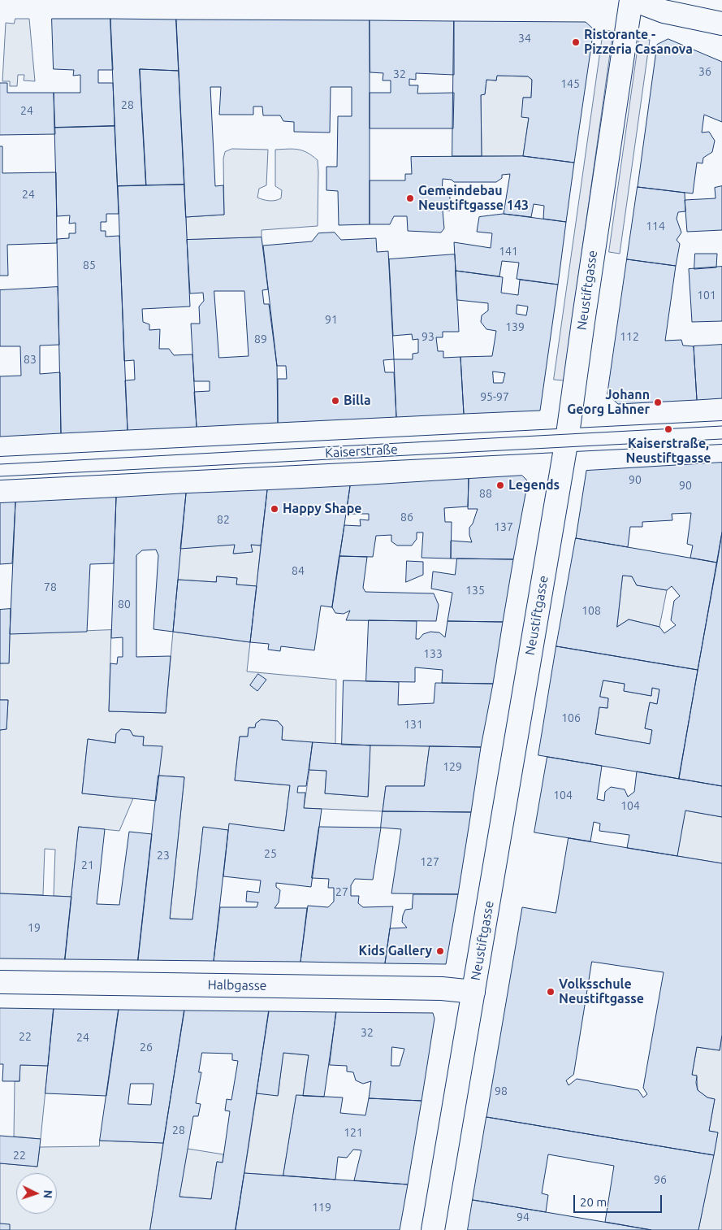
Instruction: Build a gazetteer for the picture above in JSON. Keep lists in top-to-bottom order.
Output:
{
  "streets": {
    "street": ["Neustiftgasse", "Kaiserstraße", "Halbgasse"]
  },
  "crossings": [
    ["Neustiftgasse", "Kaiserstraße"],
    ["Neustiftgasse", "Halbgasse"]
  ],
  "places": [
    "Ristorante - Pizzeria Casanova",
    "Gemeindebau Neustiftgasse 143",
    "Billa",
    "Johann Georg Lahner",
    "Kaiserstraße, Neustiftgasse",
    "Legends",
    "Happy Shape",
    "Kids Gallery",
    "Volksschule Neustiftgasse"
  ],
  "house_numbers": [
    "34",
    "36",
    "32",
    "145",
    "28",
    "24",
    "24",
    "114",
    "141",
    "85",
    "101",
    "91",
    "139",
    "93",
    "112",
    "89",
    "83",
    "95-97",
    "90",
    "90",
    "88",
    "86",
    "82",
    "137",
    "84",
    "78",
    "135",
    "80",
    "108",
    "133",
    "106",
    "131",
    "129",
    "104",
    "104",
    "25",
    "23",
    "127",
    "21",
    "27",
    "19",
    "32",
    "22",
    "24",
    "26",
    "98",
    "28",
    "121",
    "22",
    "96",
    "119",
    "94"
  ],
  "scale_bar": "20 m",
  "north": "right"
}
